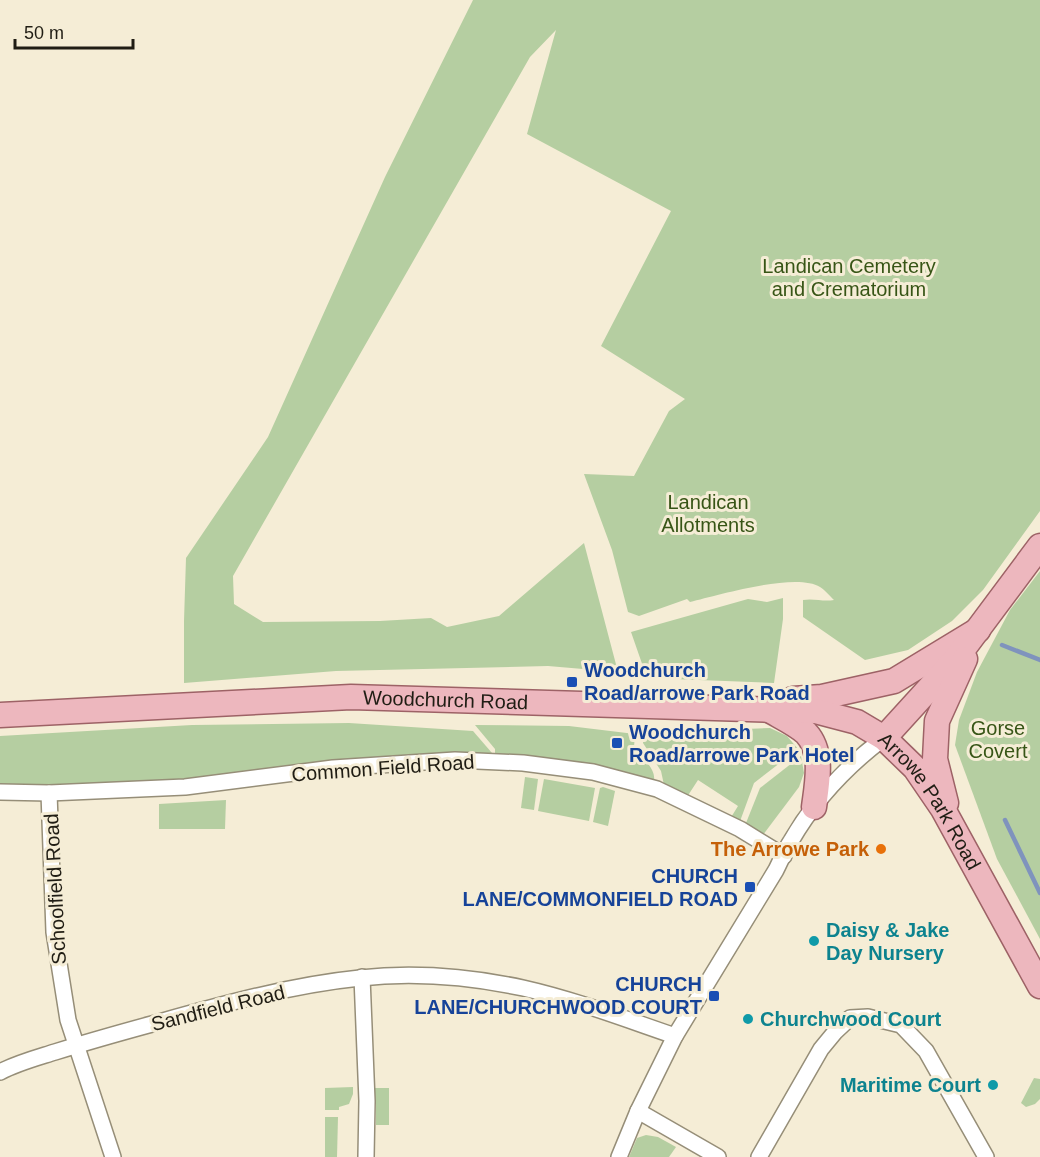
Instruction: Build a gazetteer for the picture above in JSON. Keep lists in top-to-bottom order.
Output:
{
  "streets": {
    "main road": ["Woodchurch Road", "Arrowe Park Road"],
    "street": ["Common Field Road", "Schoolfield Road", "Sandfield Road"]
  },
  "crossings": [
    ["Woodchurch Road", "Arrowe Park Road"],
    ["Common Field Road", "Schoolfield Road"],
    ["Schoolfield Road", "Sandfield Road"]
  ],
  "parks": ["Landican Cemetery and Crematorium", "Landican Allotments", "Gorse Covert"],
  "places": {
    "transit": [
      "Woodchurch Road/arrowe Park Road",
      "Woodchurch Road/arrowe Park Hotel",
      "CHURCH LANE/COMMONFIELD ROAD",
      "CHURCH LANE/CHURCHWOOD COURT"
    ],
    "other": [
      "The Arrowe Park",
      "Daisy & Jake Day Nursery",
      "Churchwood Court",
      "Maritime Court"
    ]
  },
  "scale_bar": "50 m"
}
